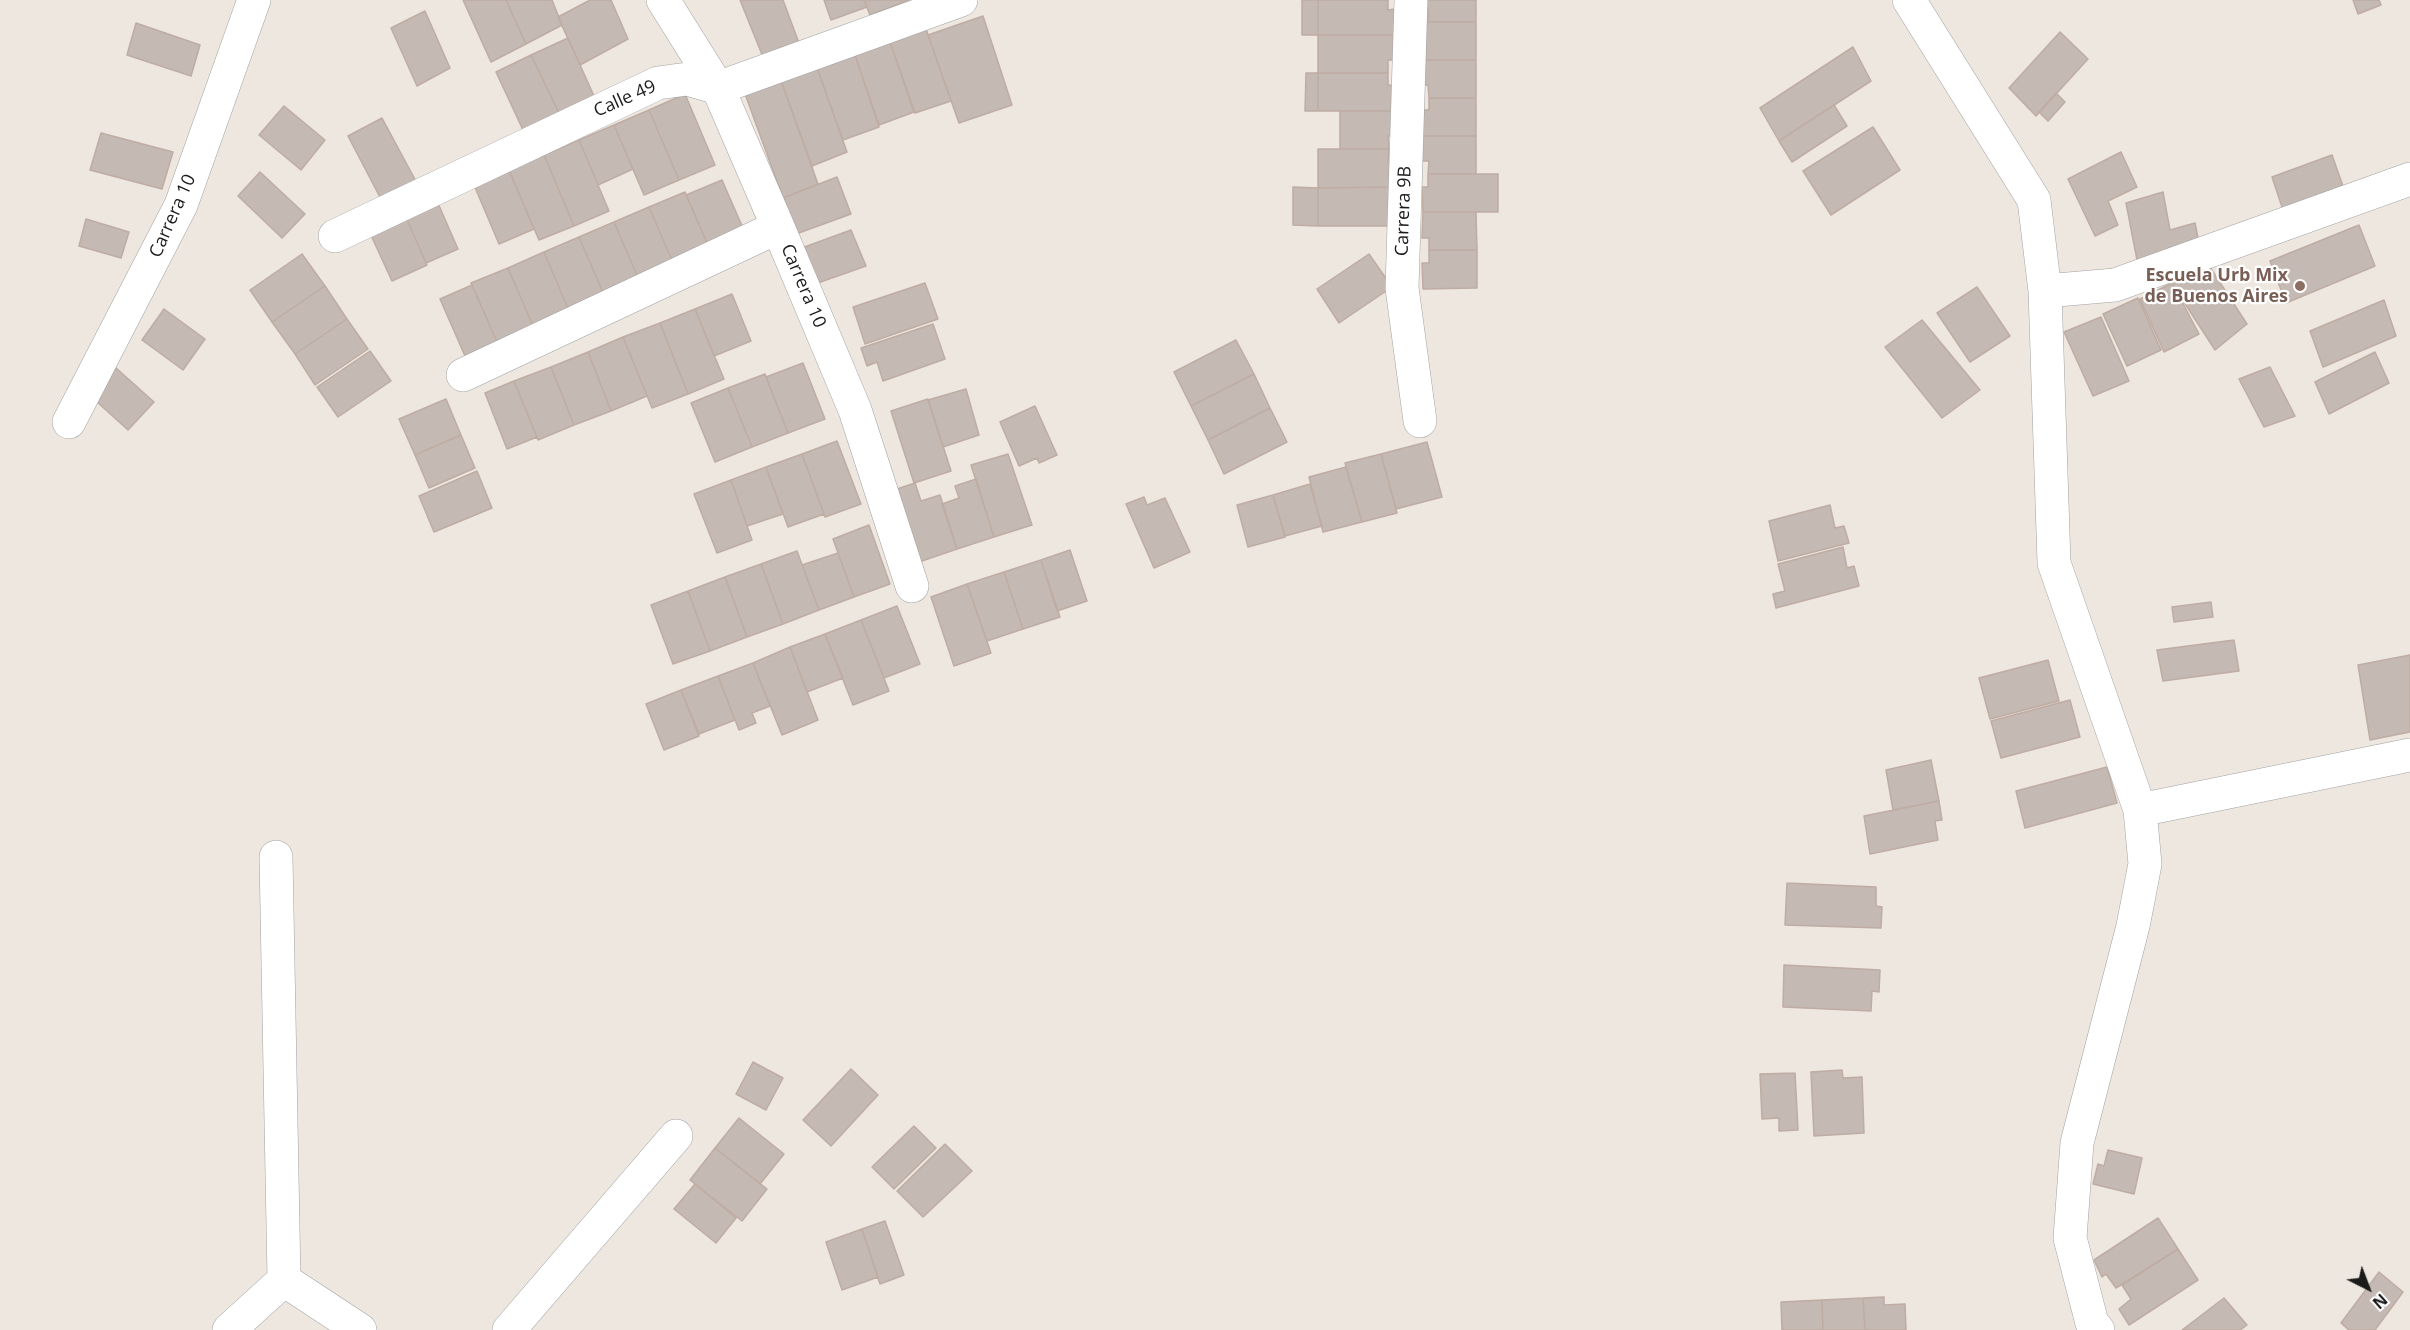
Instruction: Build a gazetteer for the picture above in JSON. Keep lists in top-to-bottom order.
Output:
{
  "streets": {
    "street": ["Calle 49", "Carrera 9B", "Carrera 10"]
  },
  "crossings": [
    ["Calle 49", "Carrera 10"]
  ],
  "places": ["Escuela Urb Mix de Buenos Aires"],
  "north": "bottom right"
}
